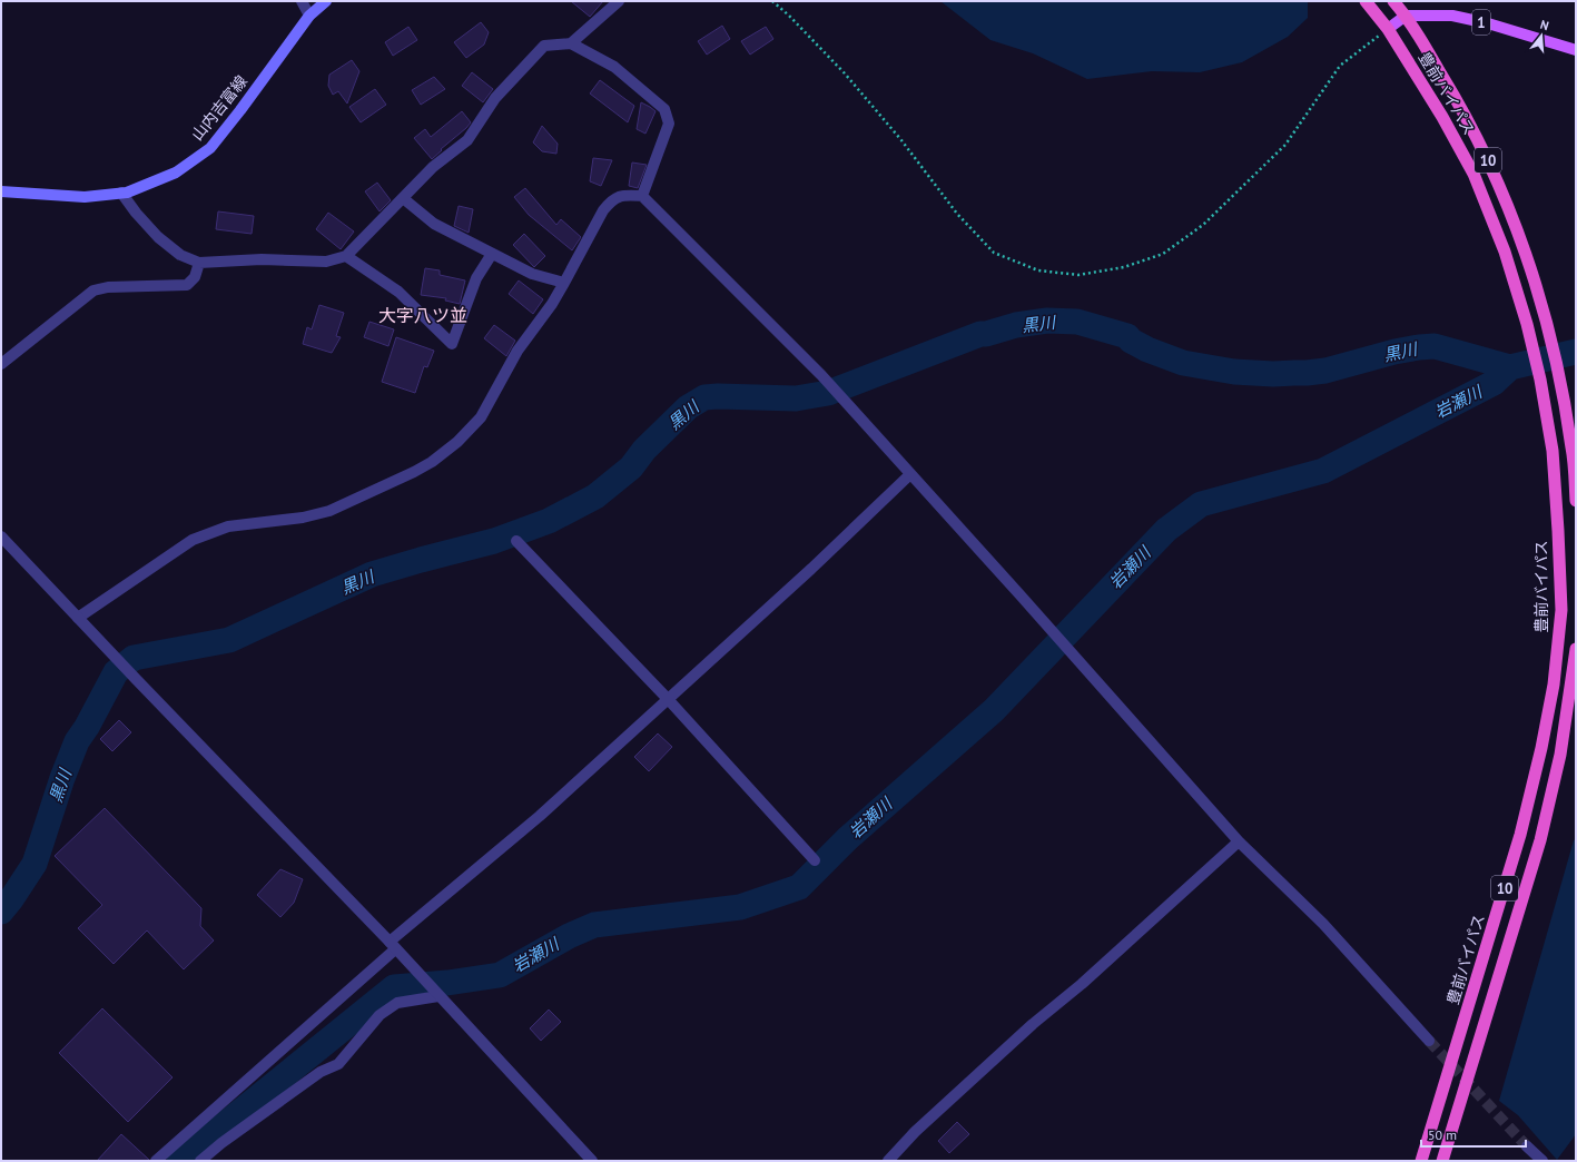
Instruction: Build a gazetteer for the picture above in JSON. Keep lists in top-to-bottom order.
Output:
{
  "streets": {
    "highway": ["豊前バイパス", "10"],
    "main road": ["1", "山内吉富線"]
  },
  "crossings": [
    ["1", "豊前バイパス"],
    ["1", "10"],
    ["豊前バイパス", "10"]
  ],
  "districts": ["大字八ツ並"],
  "water": ["黒川", "岩瀬川"],
  "scale_bar": "50 m",
  "north": "top"
}
